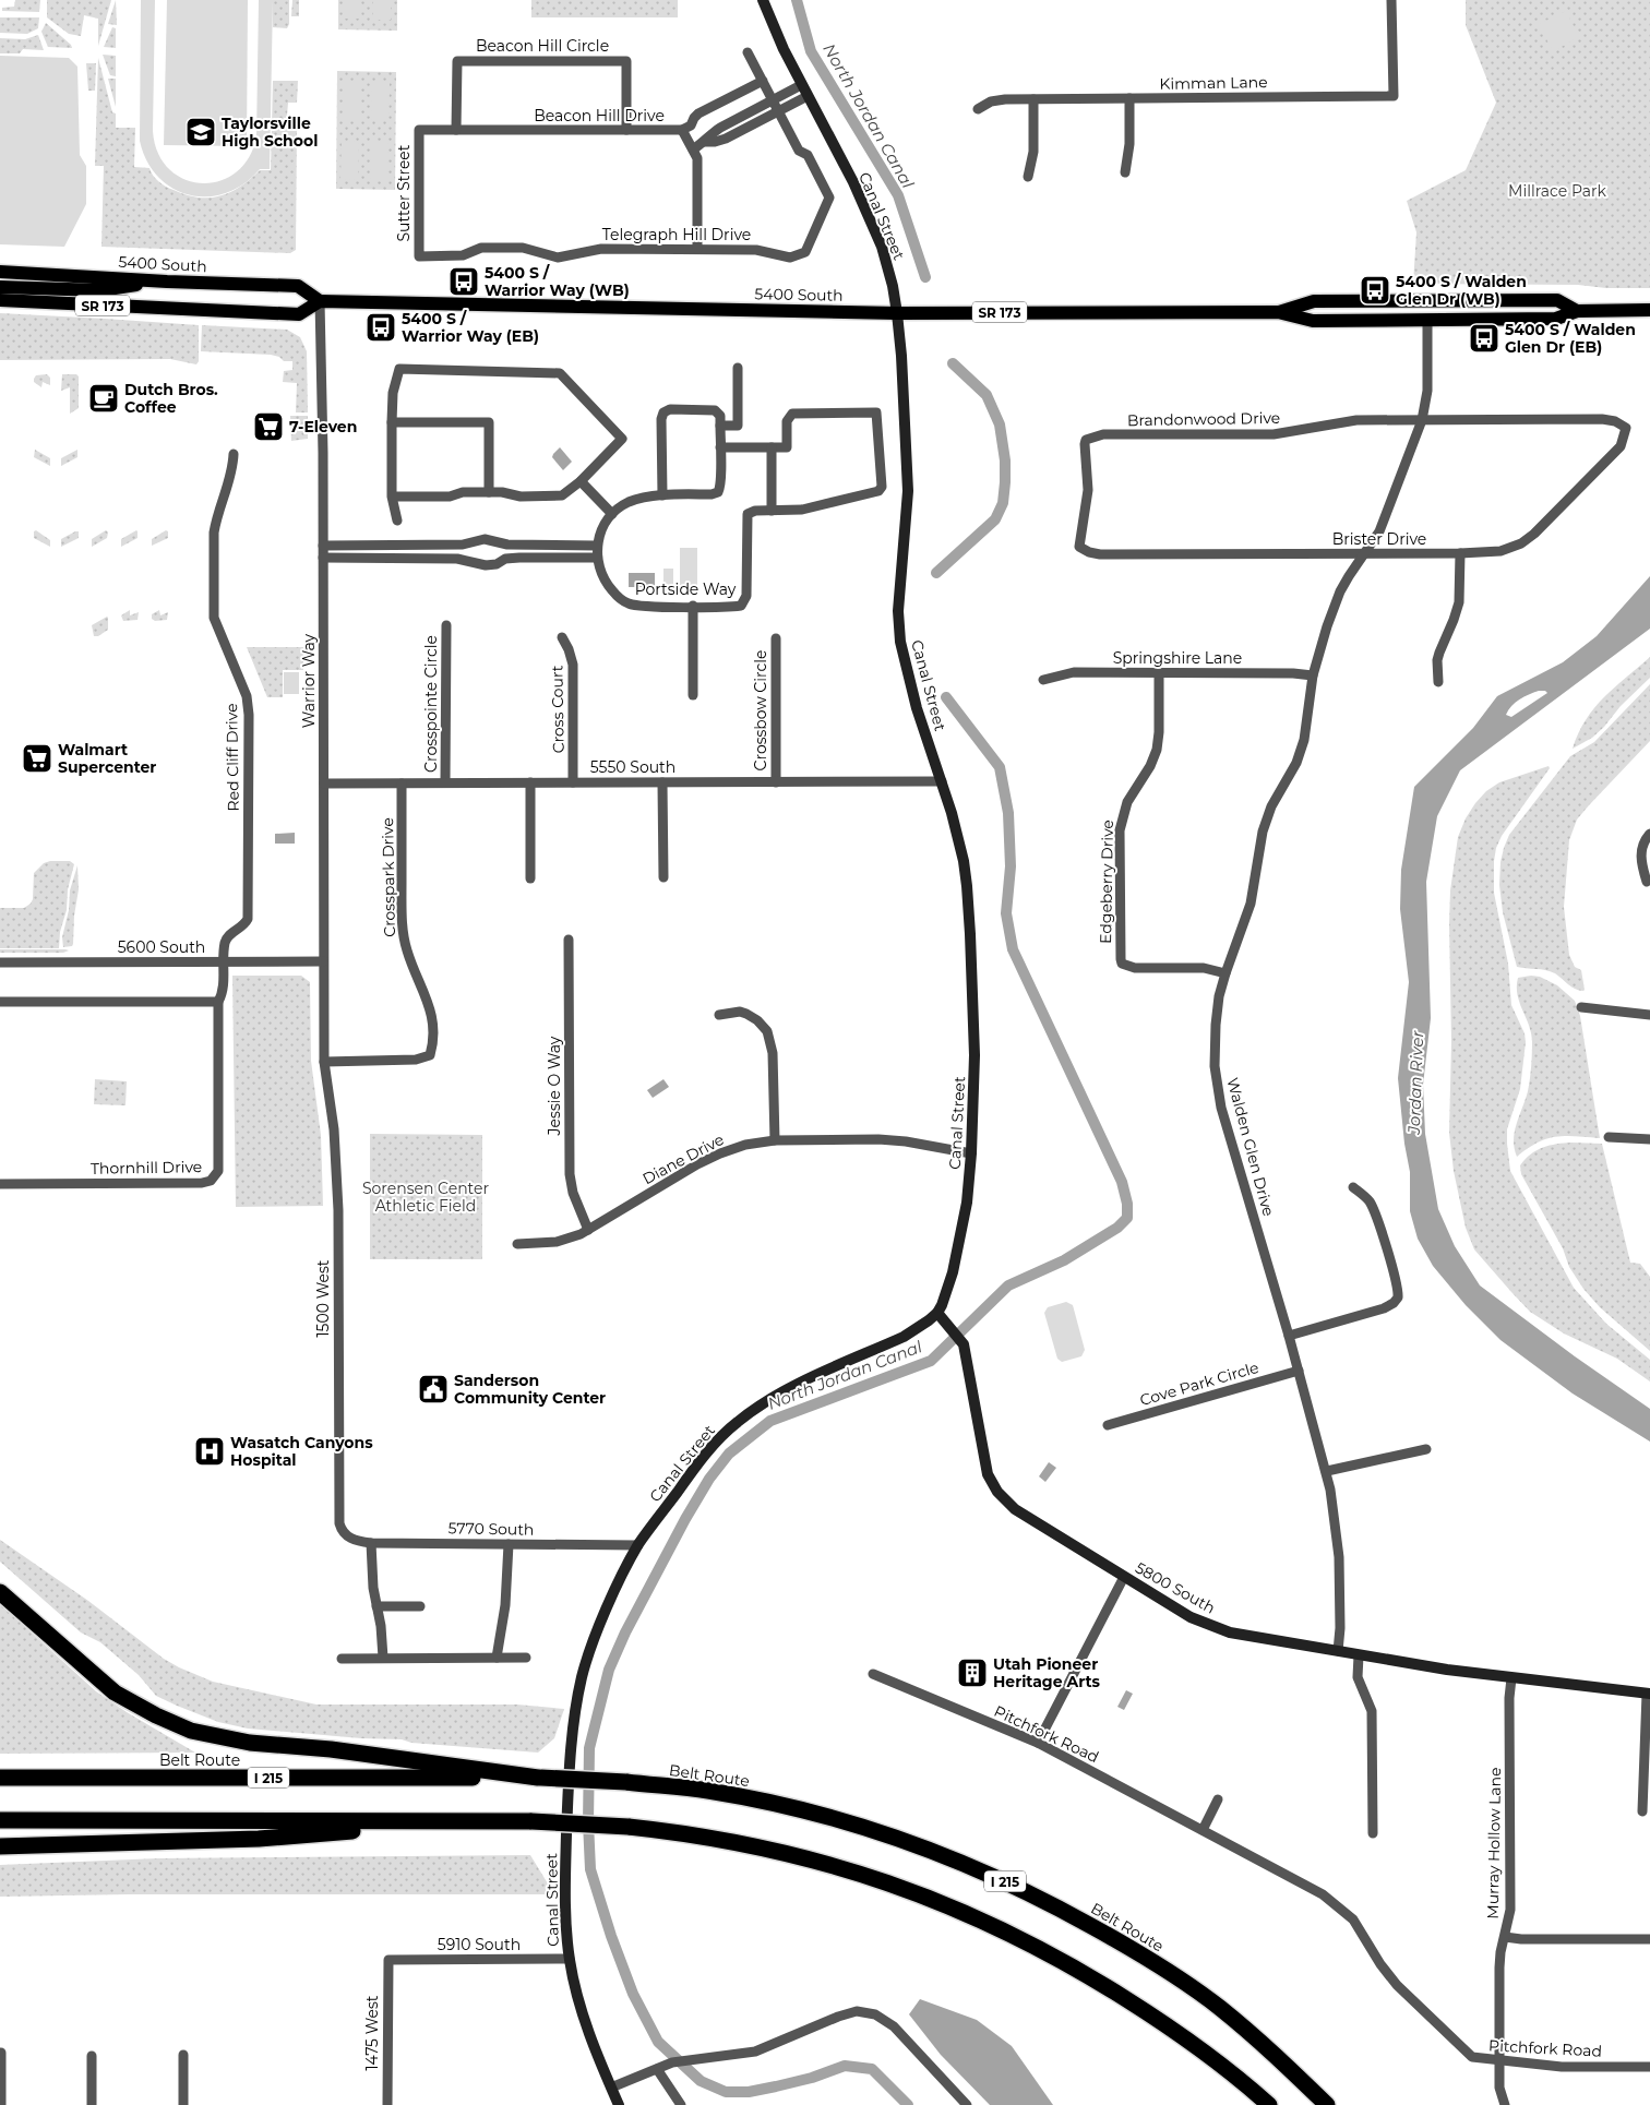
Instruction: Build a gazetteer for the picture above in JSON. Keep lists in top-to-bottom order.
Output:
{
  "streets": {
    "highway": ["Belt Route", "I 215"],
    "main road": ["5400 South", "SR 173"],
    "street": [
      "Beacon Hill Circle",
      "Kimman Lane",
      "Beacon Hill Drive",
      "Sutter Street",
      "Canal Street",
      "Telegraph Hill Drive",
      "Brandonwood Drive",
      "Brister Drive",
      "Portside Way",
      "Springshire Lane",
      "Warrior Way",
      "Crosspointe Circle",
      "Cross Court",
      "Crossbow Circle",
      "Red Cliff Drive",
      "5550 South",
      "Crosspark Drive",
      "Edgeberry Drive",
      "5600 South",
      "Jessie O Way",
      "Walden Glen Drive",
      "Diane Drive",
      "Thornhill Drive",
      "1500 West",
      "Cove Park Circle",
      "5770 South",
      "5800 South",
      "Pitchfork Road",
      "Murray Hollow Lane",
      "5910 South",
      "1475 West"
    ]
  },
  "crossings": [
    ["Beacon Hill Circle", "Beacon Hill Drive"],
    ["Beacon Hill Drive", "Sutter Street"],
    ["Sutter Street", "Telegraph Hill Drive"],
    ["Canal Street", "5400 South"],
    ["Canal Street", "5550 South"],
    ["Canal Street", "Diane Drive"],
    ["Canal Street", "5770 South"],
    ["Canal Street", "5800 South"],
    ["Canal Street", "5910 South"],
    ["5400 South", "SR 173"],
    ["5400 South", "Warrior Way"],
    ["5400 South", "Walden Glen Drive"],
    ["SR 173", "Warrior Way"],
    ["Brandonwood Drive", "Brister Drive"],
    ["Brandonwood Drive", "Walden Glen Drive"],
    ["Brister Drive", "Walden Glen Drive"],
    ["Springshire Lane", "Edgeberry Drive"],
    ["Springshire Lane", "Walden Glen Drive"],
    ["Warrior Way", "5550 South"],
    ["Warrior Way", "Crosspark Drive"],
    ["Warrior Way", "5600 South"],
    ["Warrior Way", "1500 West"],
    ["Crosspointe Circle", "5550 South"],
    ["Cross Court", "5550 South"],
    ["Crossbow Circle", "5550 South"],
    ["Red Cliff Drive", "5600 South"],
    ["Red Cliff Drive", "Thornhill Drive"],
    ["5550 South", "Crosspark Drive"],
    ["Crosspark Drive", "1500 West"],
    ["Edgeberry Drive", "Walden Glen Drive"],
    ["5600 South", "Thornhill Drive"],
    ["Jessie O Way", "Diane Drive"],
    ["Walden Glen Drive", "Cove Park Circle"],
    ["Walden Glen Drive", "5800 South"],
    ["1500 West", "5770 South"],
    ["5800 South", "Murray Hollow Lane"],
    ["Pitchfork Road", "Murray Hollow Lane"],
    ["5910 South", "1475 West"]
  ],
  "water": ["North Jordan Canal", "Jordan River"],
  "parks": ["Millrace Park", "Sorensen Center Athletic Field"],
  "places": {
    "school or university": ["Taylorsville High School"],
    "bus stop": [
      "5400 S / Warrior Way (WB)",
      "5400 S / Walden Glen Dr (WB)",
      "5400 S / Warrior Way (EB)",
      "5400 S / Walden Glen Dr (EB)"
    ],
    "cafe": ["Dutch Bros. Coffee"],
    "supermarket": ["7-Eleven", "Walmart Supercenter"],
    "public building": ["Sanderson Community Center"],
    "hospital": ["Wasatch Canyons Hospital"],
    "building": ["Utah Pioneer Heritage Arts"]
  }
}
